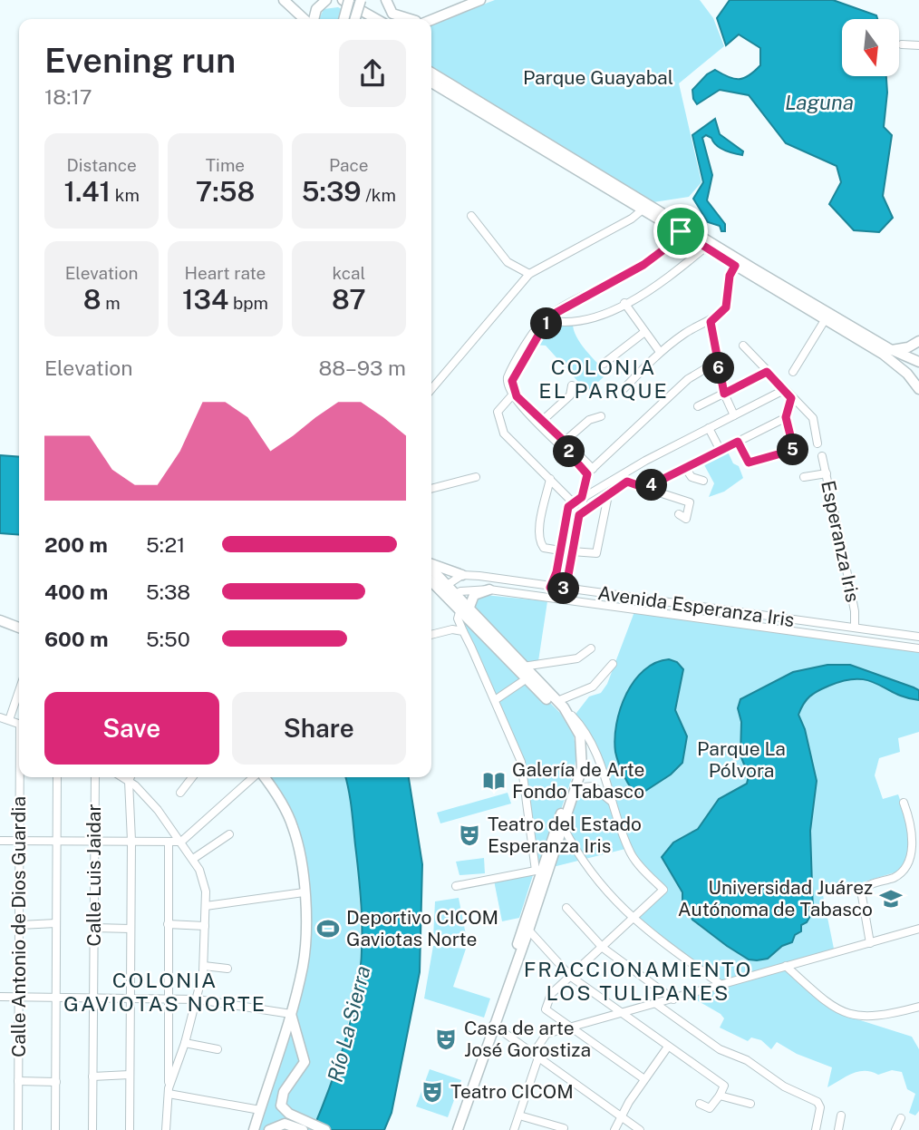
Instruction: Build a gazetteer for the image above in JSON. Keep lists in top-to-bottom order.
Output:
{
  "streets": {
    "street": [
      "Esperanza Iris",
      "Avenida Esperanza Iris",
      "Calle Luis Jaidar",
      "Calle Antonio de Dios Guardia"
    ]
  },
  "crossings": [
    ["Esperanza Iris", "Avenida Esperanza Iris"]
  ],
  "districts": ["COLONIA EL PARQUE", "FRACCIONAMIENTO LOS TULIPANES", "COLONIA GAVIOTAS NORTE"],
  "water": ["Laguna", "Río La Sierra"],
  "parks": ["Parque Guayabal", "Parque La Pólvora"],
  "places": {
    "library": ["Galería de Arte Fondo Tabasco"],
    "theatre": ["Teatro del Estado Esperanza Iris", "Casa de arte José Gorostiza", "Teatro CICOM"],
    "school or university": ["Universidad Juárez Autónoma de Tabasco"],
    "sports": ["Deportivo CICOM Gaviotas Norte"]
  },
  "north": "bottom",
  "page": {
    "heading": ["Evening run", "18:17"],
    "stats": [
      ["Distance", "1.41 km"],
      ["Time", "7:58"],
      ["Pace", "5:39 /km"],
      ["Elevation", "8 m"],
      ["Heart rate", "134 bpm"],
      ["kcal", "87"]
    ],
    "pins": [
      "1",
      "6",
      "5",
      "2",
      "4",
      "3"
    ],
    "chart": ["Elevation", "88–93 m"],
    "list": [
      {
        "name": "200 m",
        "note": "5:21"
      },
      {
        "name": "400 m",
        "note": "5:38"
      },
      {
        "name": "600 m",
        "note": "5:50"
      }
    ],
    "buttons": ["Save", "Share"]
  }
}
